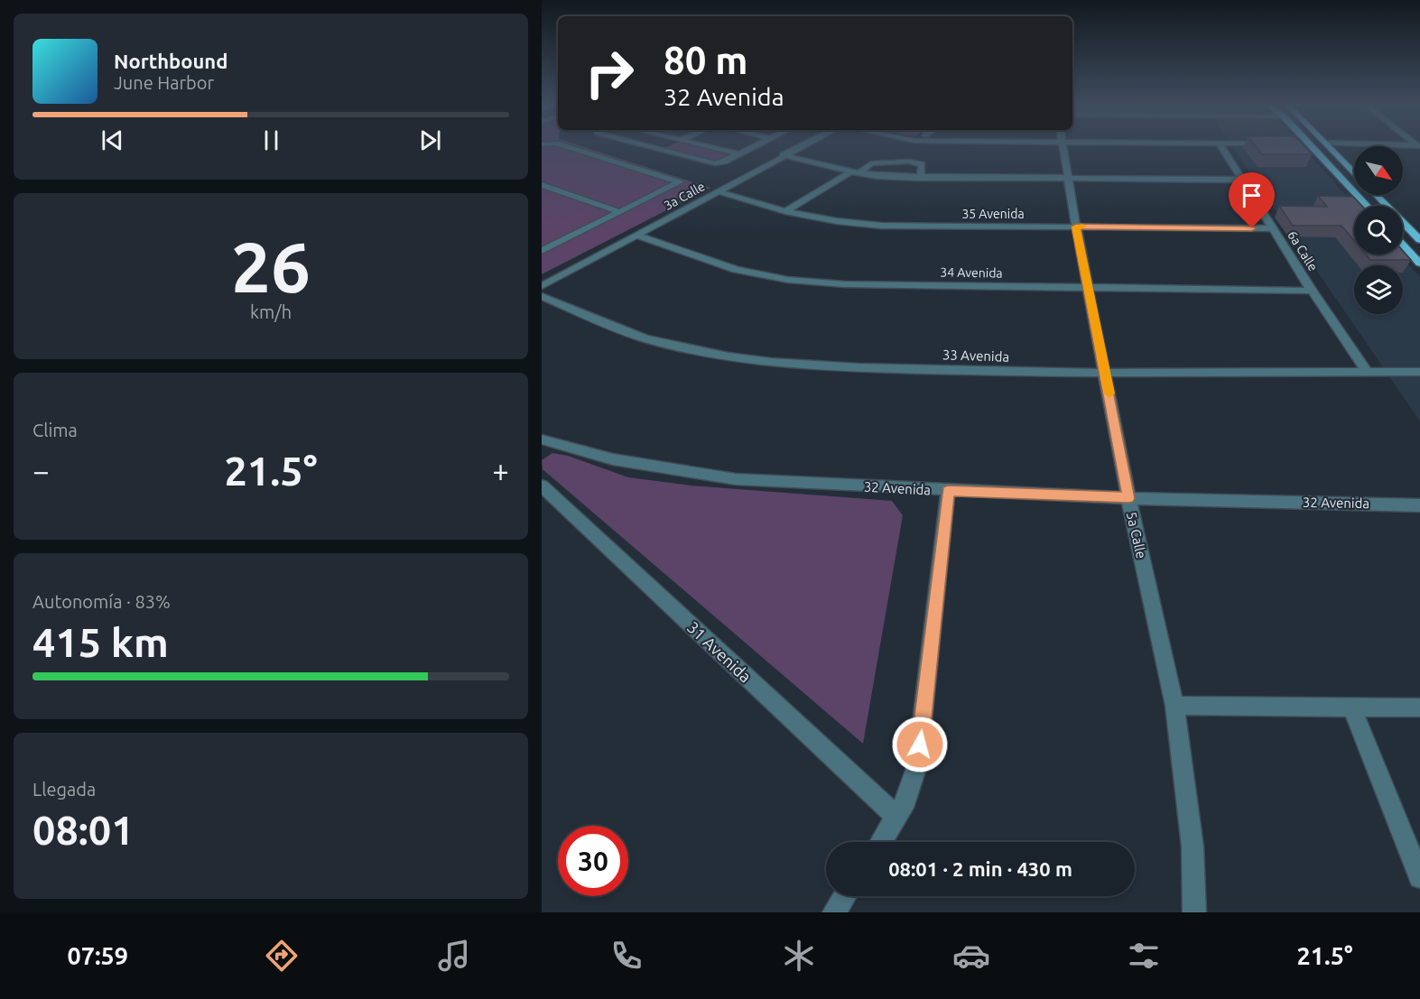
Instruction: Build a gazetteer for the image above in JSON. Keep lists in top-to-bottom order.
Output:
{
  "streets": {
    "street": [
      "3a Calle",
      "35 Avenida",
      "6a Calle",
      "34 Avenida",
      "33 Avenida",
      "32 Avenida",
      "5a Calle",
      "31 Avenida"
    ]
  },
  "crossings": [
    ["3a Calle", "35 Avenida"],
    ["3a Calle", "34 Avenida"],
    ["35 Avenida", "6a Calle"],
    ["35 Avenida", "5a Calle"],
    ["6a Calle", "34 Avenida"],
    ["6a Calle", "33 Avenida"],
    ["34 Avenida", "5a Calle"],
    ["33 Avenida", "5a Calle"],
    ["32 Avenida", "5a Calle"]
  ],
  "north": "bottom right",
  "page": {
    "turn": ["80 m", "32 Avenida"],
    "song": ["Northbound", "June Harbor"],
    "tile": [
      ["26", "km/h"],
      "Clima",
      ["Autonomía · 83%", "415 km"],
      ["Llegada", "08:01"]
    ],
    "heat": ["−", "21.5°", "+"],
    "limit": "30",
    "trip": "08:01 · 2 min · 430 m",
    "tabs": ["07:59", "21.5°"]
  }
}
